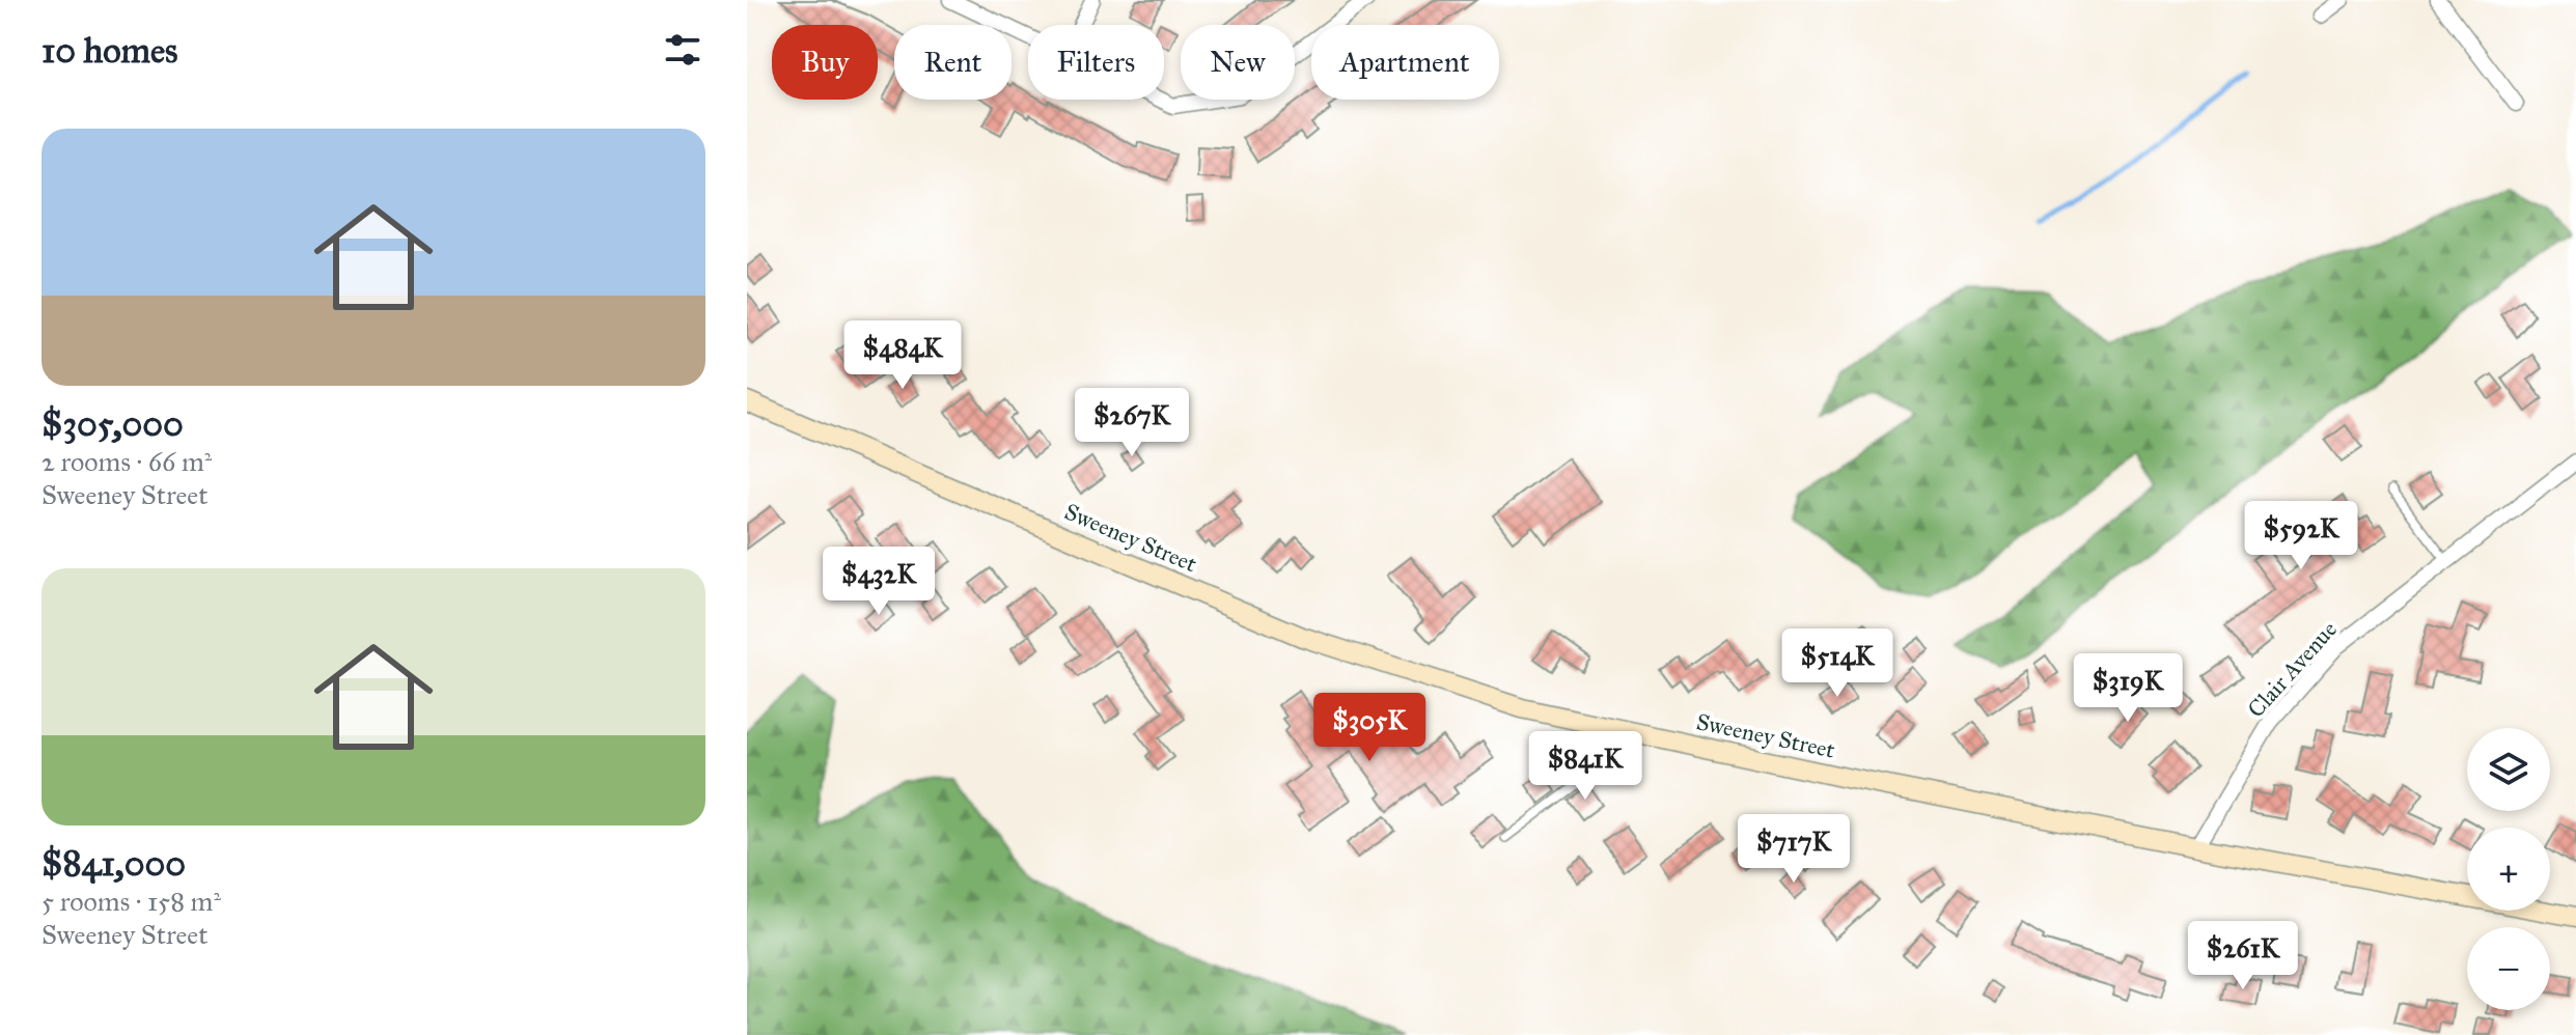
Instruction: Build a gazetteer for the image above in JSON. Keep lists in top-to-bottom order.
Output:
{
  "streets": {
    "street": ["Sweeney Street", "Clair Avenue"]
  },
  "crossings": [
    ["Sweeney Street", "Clair Avenue"]
  ],
  "page": {
    "heading": "10 homes",
    "chip": [
      "Buy",
      "Rent",
      "Filters",
      "New",
      "Apartment"
    ],
    "list": [
      {
        "name": "$305,000",
        "note": "2 rooms · 66 m² · Sweeney Street"
      },
      {
        "name": "$841,000",
        "note": "5 rooms · 158 m² · Sweeney Street"
      }
    ],
    "price": [
      "$484K",
      "$267K",
      "$592K",
      "$432K",
      "$514K",
      "$319K",
      "$305K",
      "$841K",
      "$717K",
      "$261K"
    ],
    "map_buttons": ["+", "−"]
  }
}
